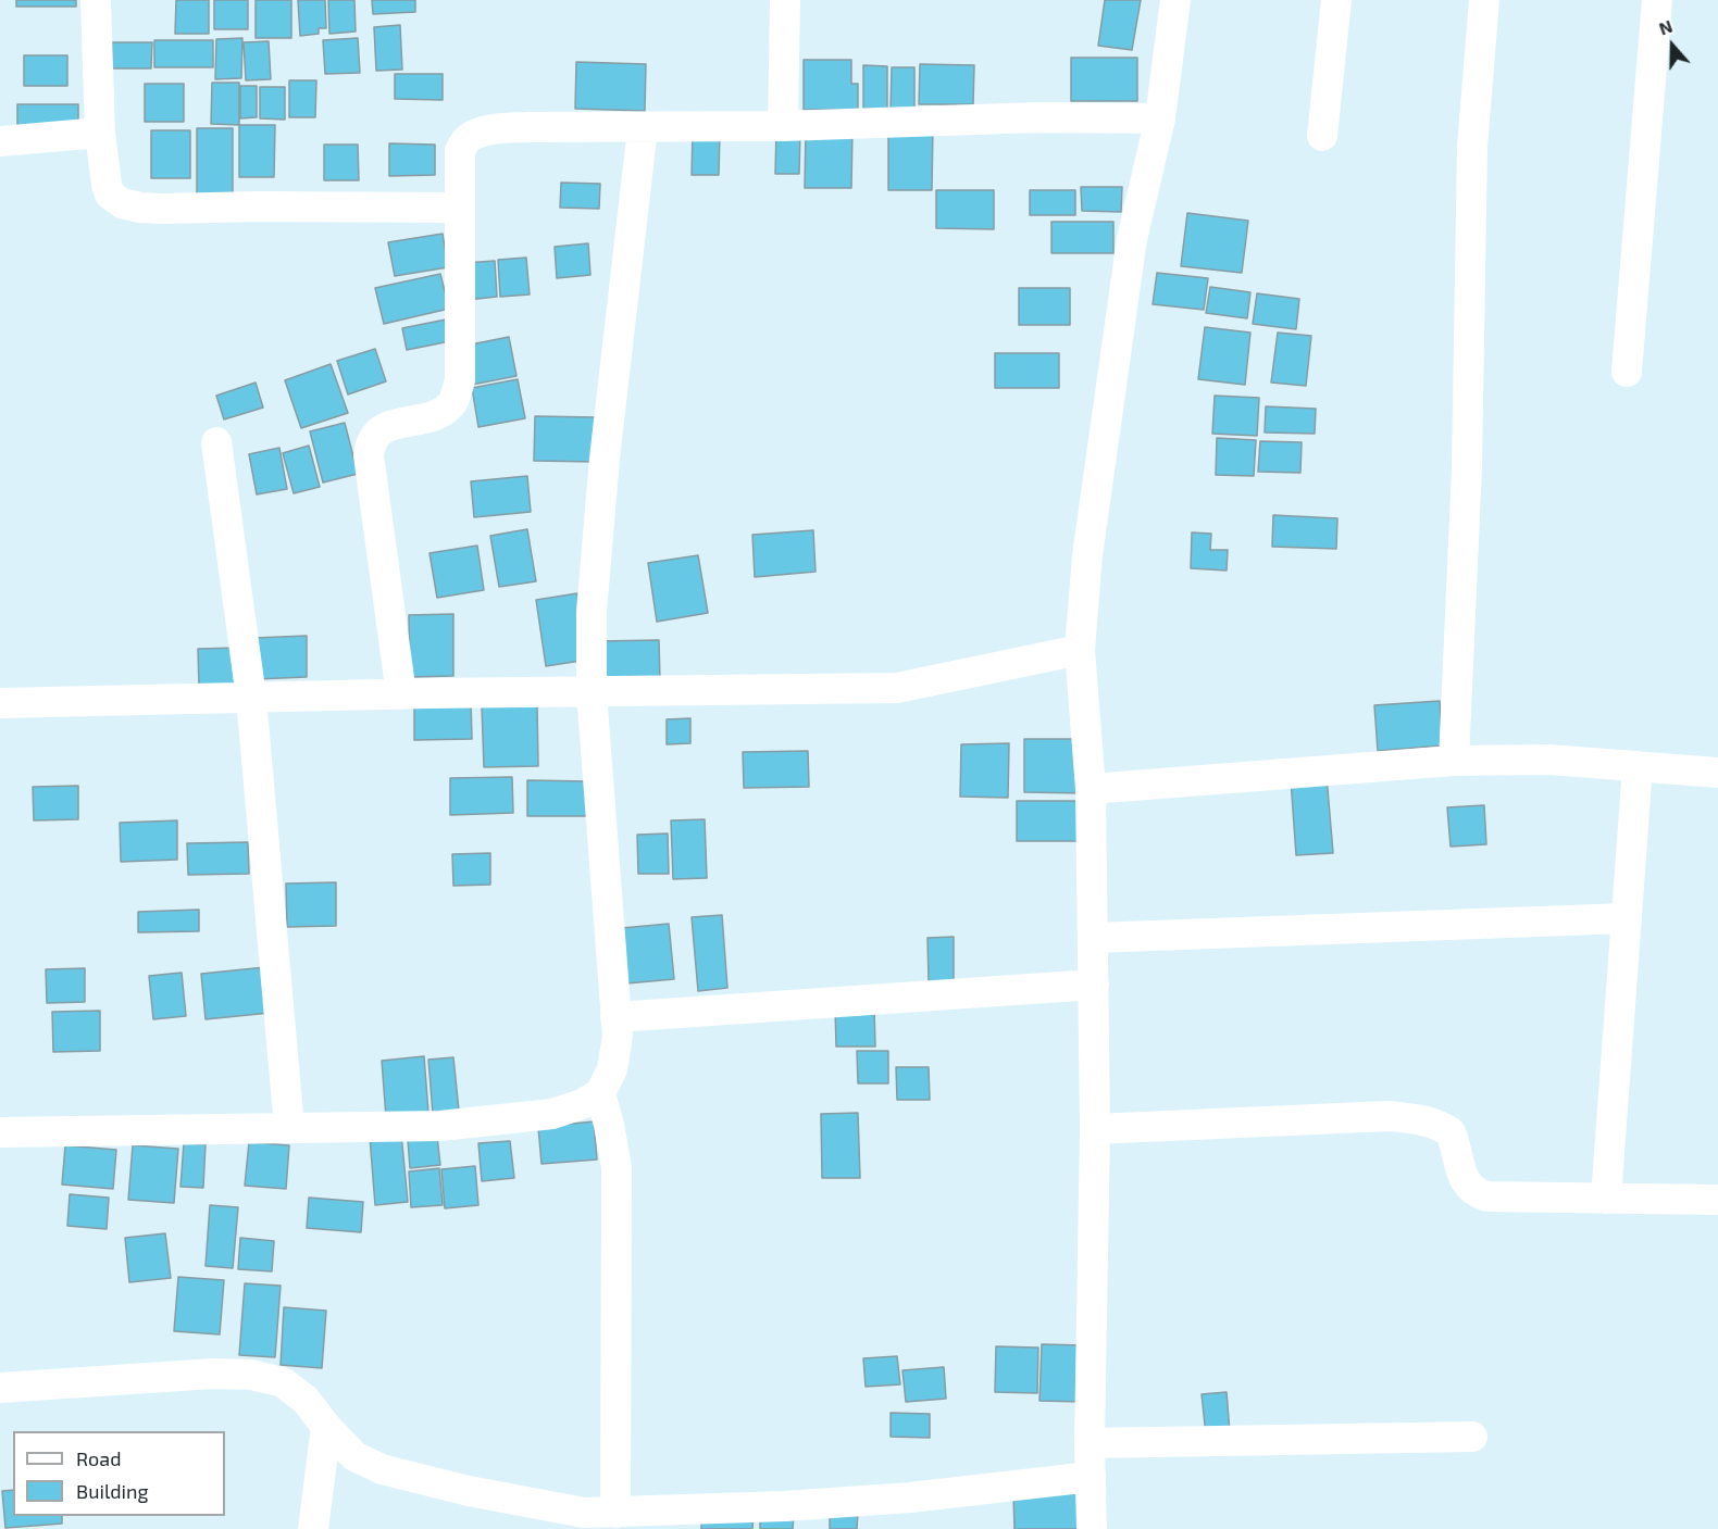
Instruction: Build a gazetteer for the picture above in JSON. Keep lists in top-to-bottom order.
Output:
{
  "legend": ["Road", "Building"],
  "north": "top"
}
